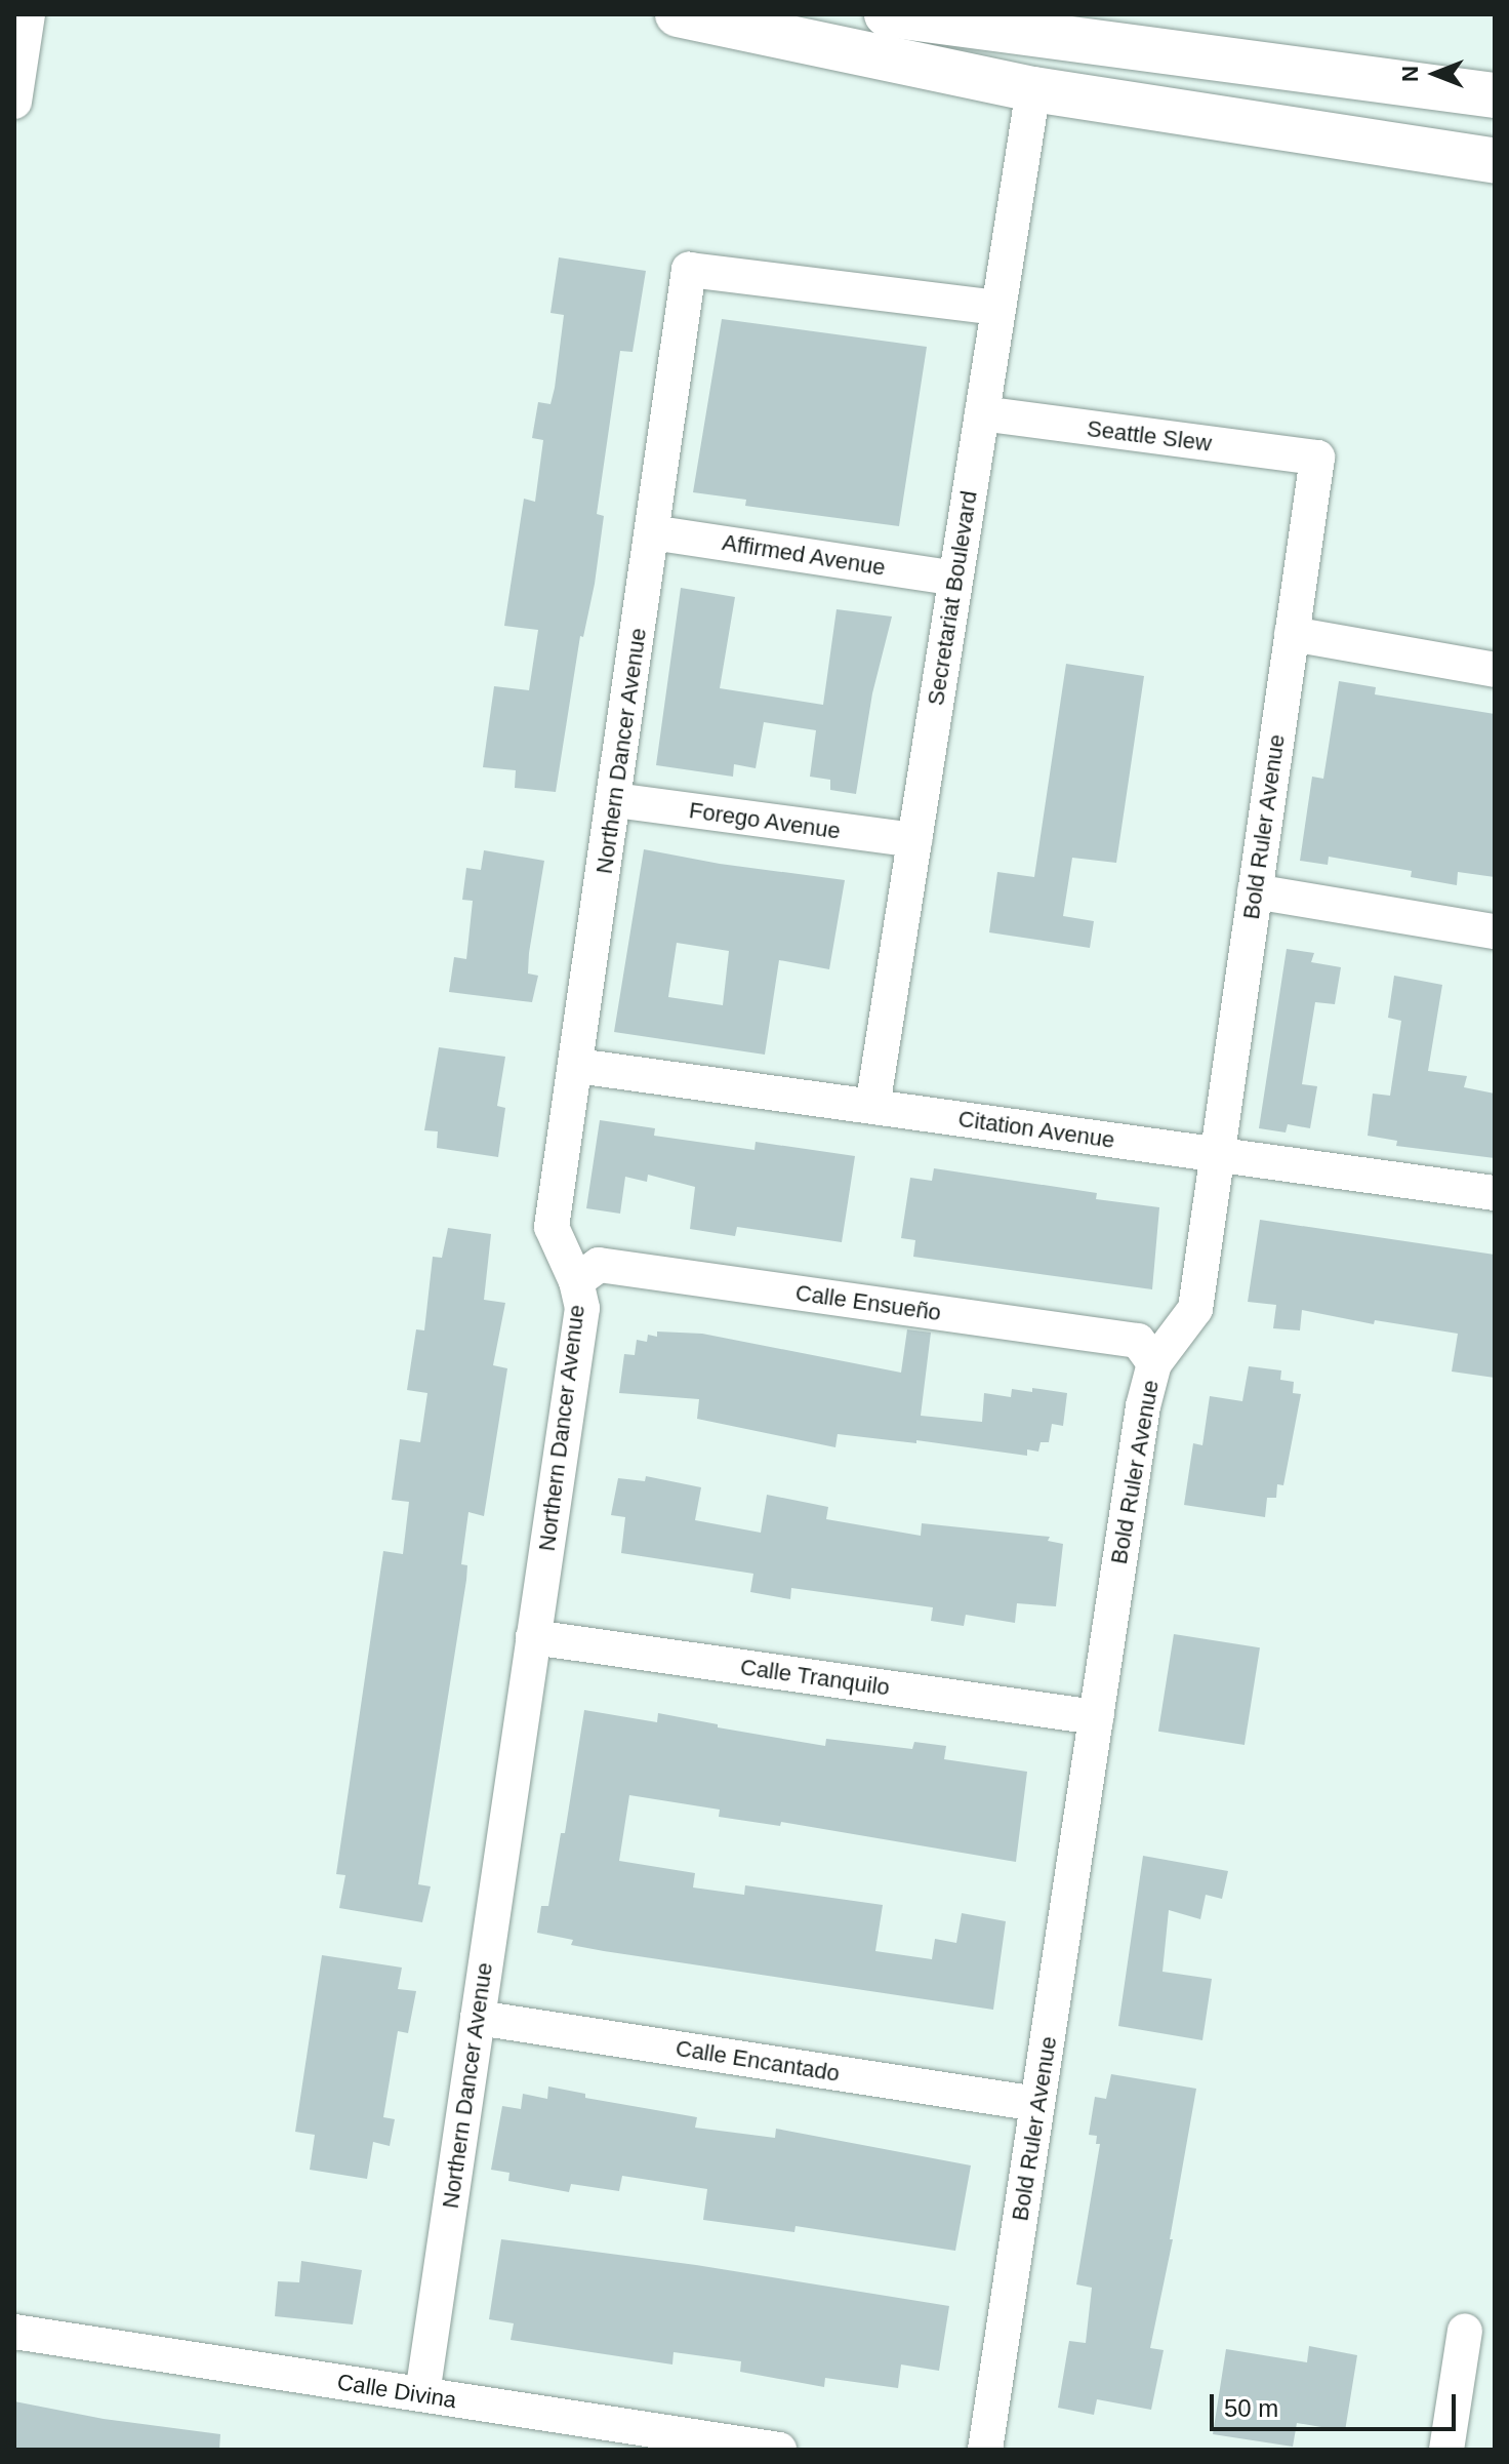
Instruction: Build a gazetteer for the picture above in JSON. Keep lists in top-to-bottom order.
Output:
{
  "streets": {
    "street": [
      "Seattle Slew",
      "Affirmed Avenue",
      "Secretariat Boulevard",
      "Northern Dancer Avenue",
      "Forego Avenue",
      "Bold Ruler Avenue",
      "Citation Avenue",
      "Calle Ensueño",
      "Calle Tranquilo",
      "Calle Encantado",
      "Calle Divina"
    ]
  },
  "crossings": [
    ["Seattle Slew", "Secretariat Boulevard"],
    ["Seattle Slew", "Bold Ruler Avenue"],
    ["Affirmed Avenue", "Secretariat Boulevard"],
    ["Affirmed Avenue", "Northern Dancer Avenue"],
    ["Secretariat Boulevard", "Northern Dancer Avenue"],
    ["Secretariat Boulevard", "Forego Avenue"],
    ["Secretariat Boulevard", "Citation Avenue"],
    ["Northern Dancer Avenue", "Forego Avenue"],
    ["Northern Dancer Avenue", "Citation Avenue"],
    ["Northern Dancer Avenue", "Calle Ensueño"],
    ["Northern Dancer Avenue", "Calle Tranquilo"],
    ["Northern Dancer Avenue", "Calle Encantado"],
    ["Northern Dancer Avenue", "Calle Divina"],
    ["Bold Ruler Avenue", "Citation Avenue"],
    ["Bold Ruler Avenue", "Calle Ensueño"],
    ["Bold Ruler Avenue", "Calle Tranquilo"],
    ["Bold Ruler Avenue", "Calle Encantado"]
  ],
  "scale_bar": "50 m",
  "north": "left"
}
